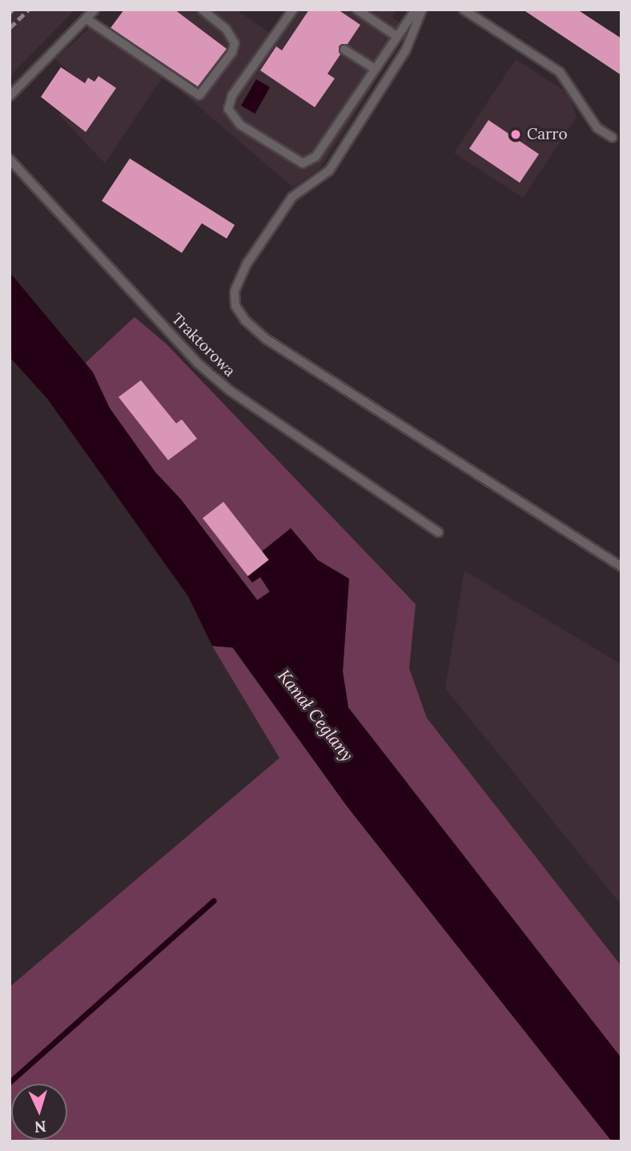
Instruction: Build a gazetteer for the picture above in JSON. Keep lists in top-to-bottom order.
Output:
{
  "streets": {
    "lane": ["Traktorowa"]
  },
  "water": ["Kanał Ceglany"],
  "places": ["Carro"],
  "north": "bottom"
}
